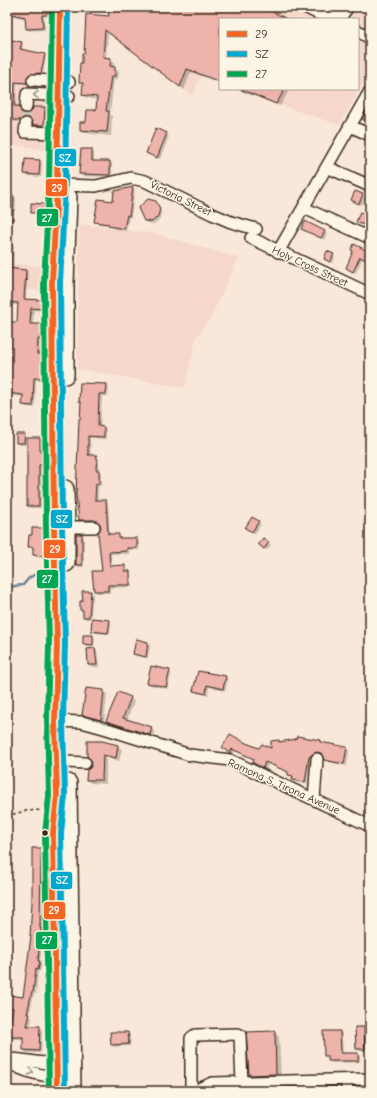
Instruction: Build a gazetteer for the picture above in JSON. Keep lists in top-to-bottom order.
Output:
{
  "streets": {
    "street": ["Victoria Street", "Holy Cross Street", "Ramona S. Tirona Avenue"]
  },
  "crossings": [
    ["Victoria Street", "Holy Cross Street"]
  ],
  "lines": ["transit line 29", "transit line SZ", "transit line 27"],
  "legend": ["29", "SZ", "27"]
}
